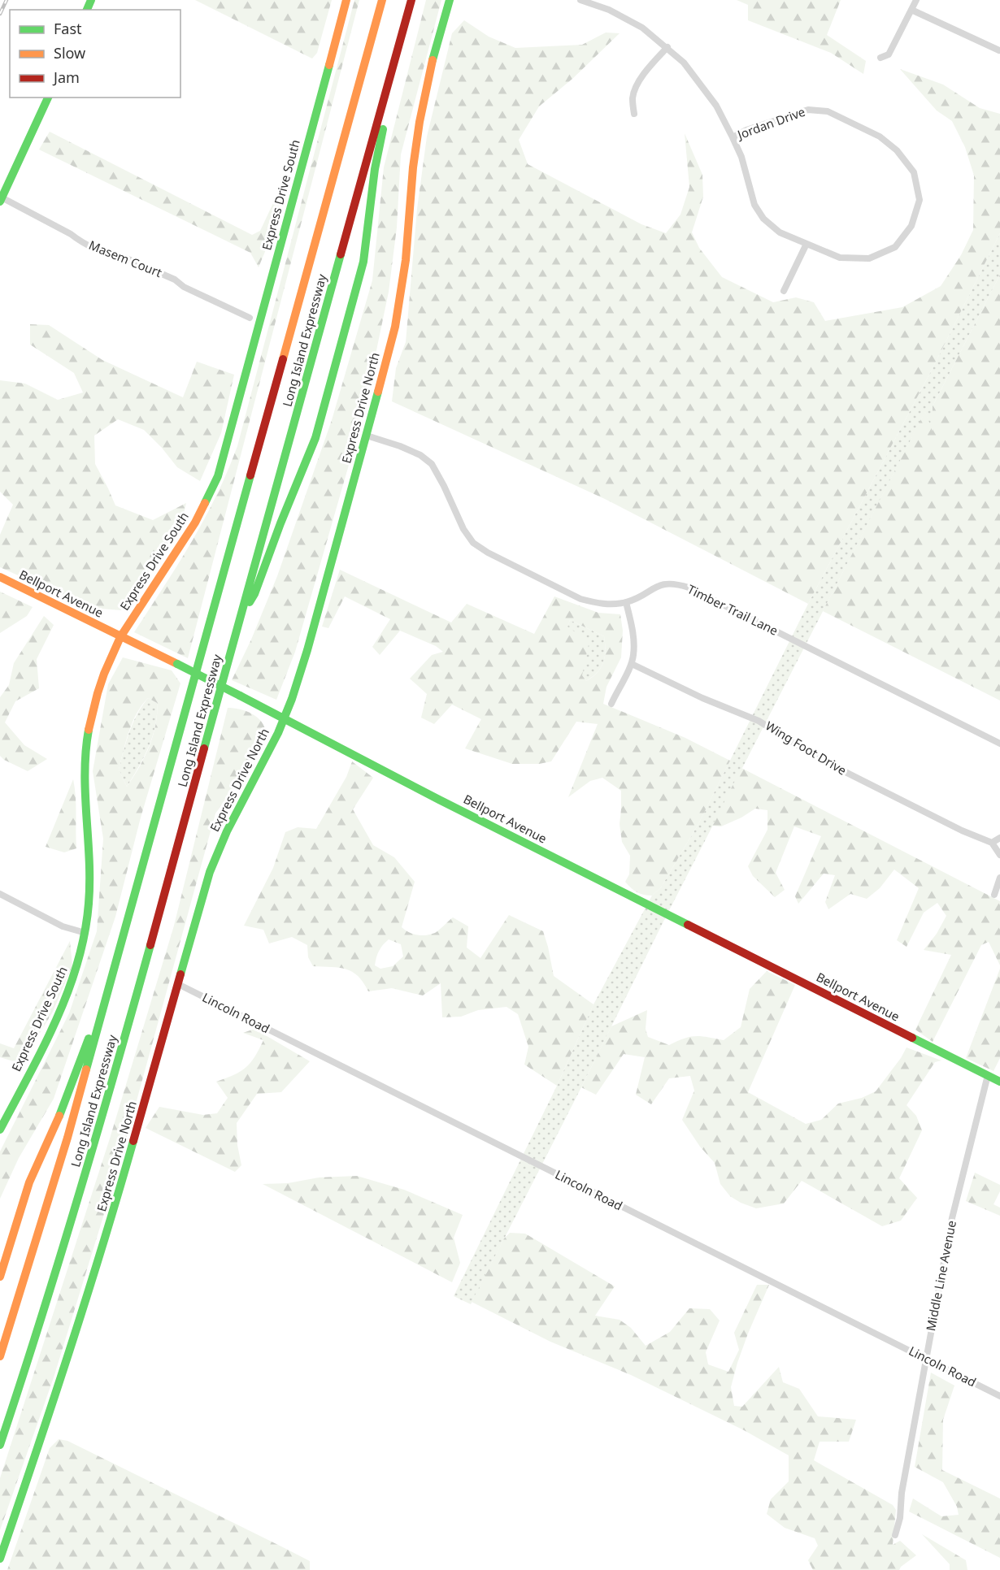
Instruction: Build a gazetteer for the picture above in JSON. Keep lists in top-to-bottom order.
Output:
{
  "streets": {
    "main road": [
      "Express Drive South",
      "Long Island Expressway",
      "Express Drive North",
      "Bellport Avenue"
    ],
    "street": [
      "Jordan Drive",
      "Masem Court",
      "Timber Trail Lane",
      "Wing Foot Drive",
      "Lincoln Road",
      "Middle Line Avenue"
    ]
  },
  "crossings": [
    ["Express Drive South", "Bellport Avenue"],
    ["Express Drive North", "Bellport Avenue"],
    ["Express Drive North", "Timber Trail Lane"],
    ["Express Drive North", "Lincoln Road"],
    ["Bellport Avenue", "Middle Line Avenue"],
    ["Lincoln Road", "Middle Line Avenue"]
  ],
  "legend": ["Fast", "Slow", "Jam"]
}
